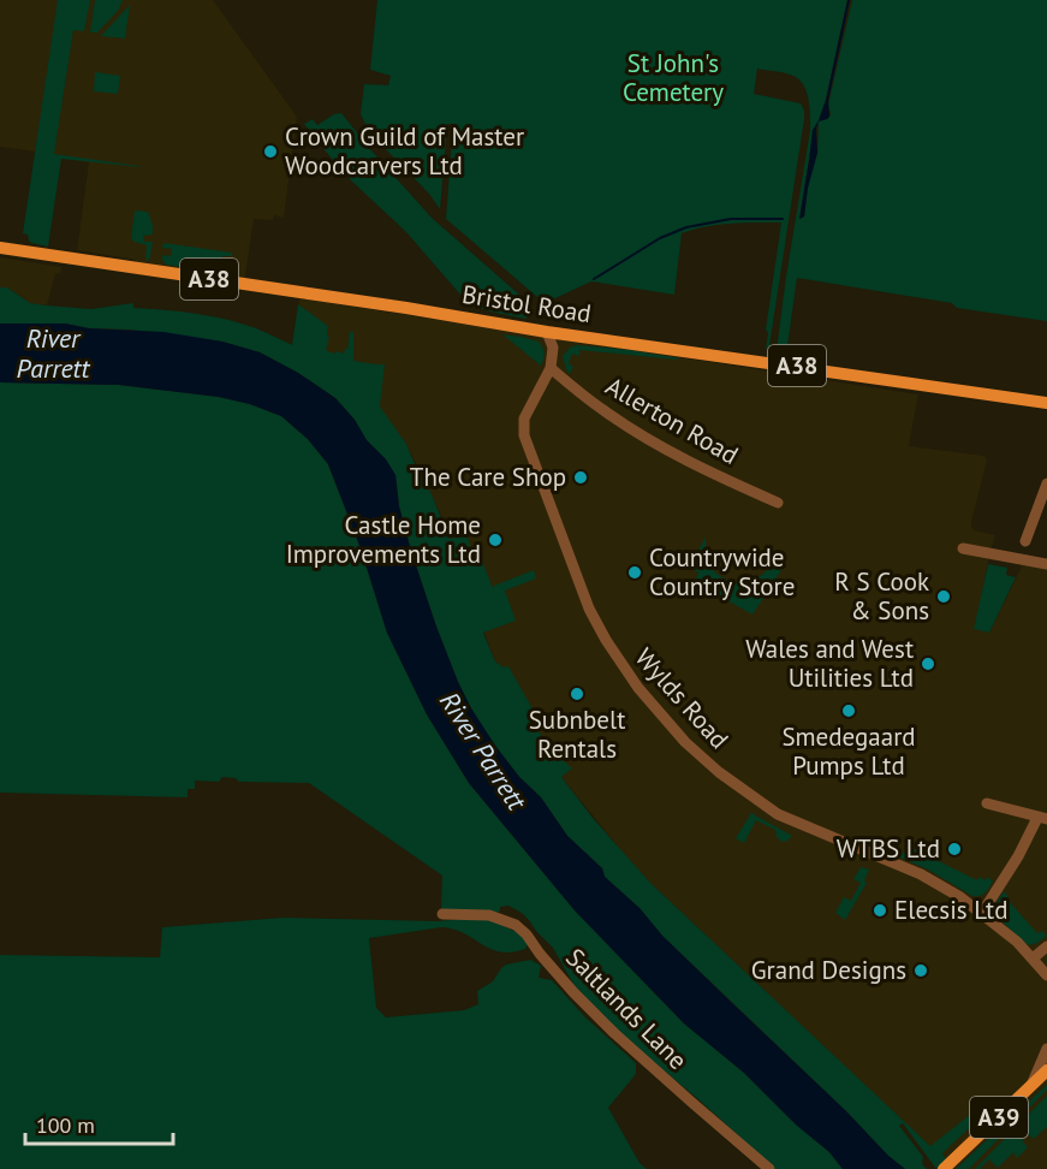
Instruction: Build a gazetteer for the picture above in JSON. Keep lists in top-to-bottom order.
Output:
{
  "streets": {
    "main road": ["A38", "Bristol Road", "A39"],
    "street": ["Allerton Road", "Wylds Road", "Saltlands Lane"]
  },
  "crossings": [
    ["Allerton Road", "Wylds Road"]
  ],
  "water": ["River Parrett"],
  "parks": ["St John's Cemetery"],
  "places": [
    "Crown Guild of Master Woodcarvers Ltd",
    "The Care Shop",
    "Castle Home Improvements Ltd",
    "Countrywide Country Store",
    "R S Cook & Sons",
    "Wales and West Utilities Ltd",
    "Subnbelt Rentals",
    "Smedegaard Pumps Ltd",
    "WTBS Ltd",
    "Elecsis Ltd",
    "Grand Designs"
  ],
  "scale_bar": "100 m"
}
